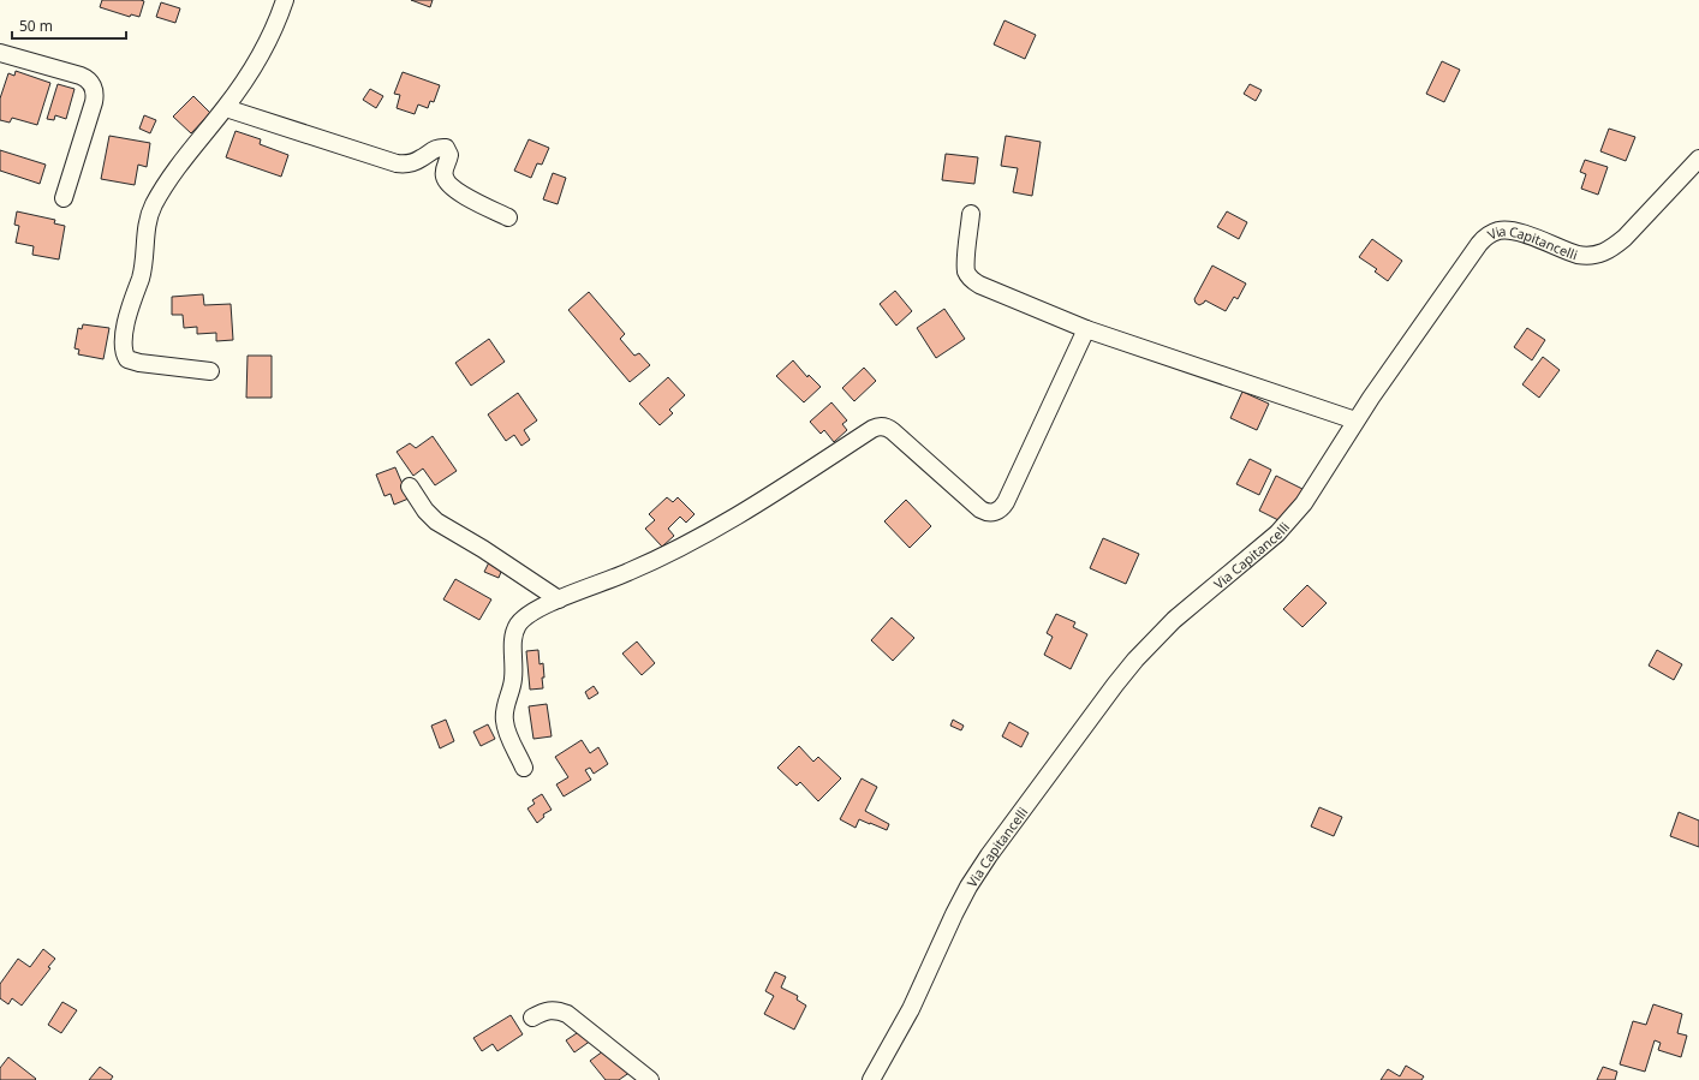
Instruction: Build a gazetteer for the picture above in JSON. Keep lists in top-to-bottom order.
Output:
{
  "streets": {
    "street": ["Via Capitancelli"]
  },
  "scale_bar": "50 m"
}
